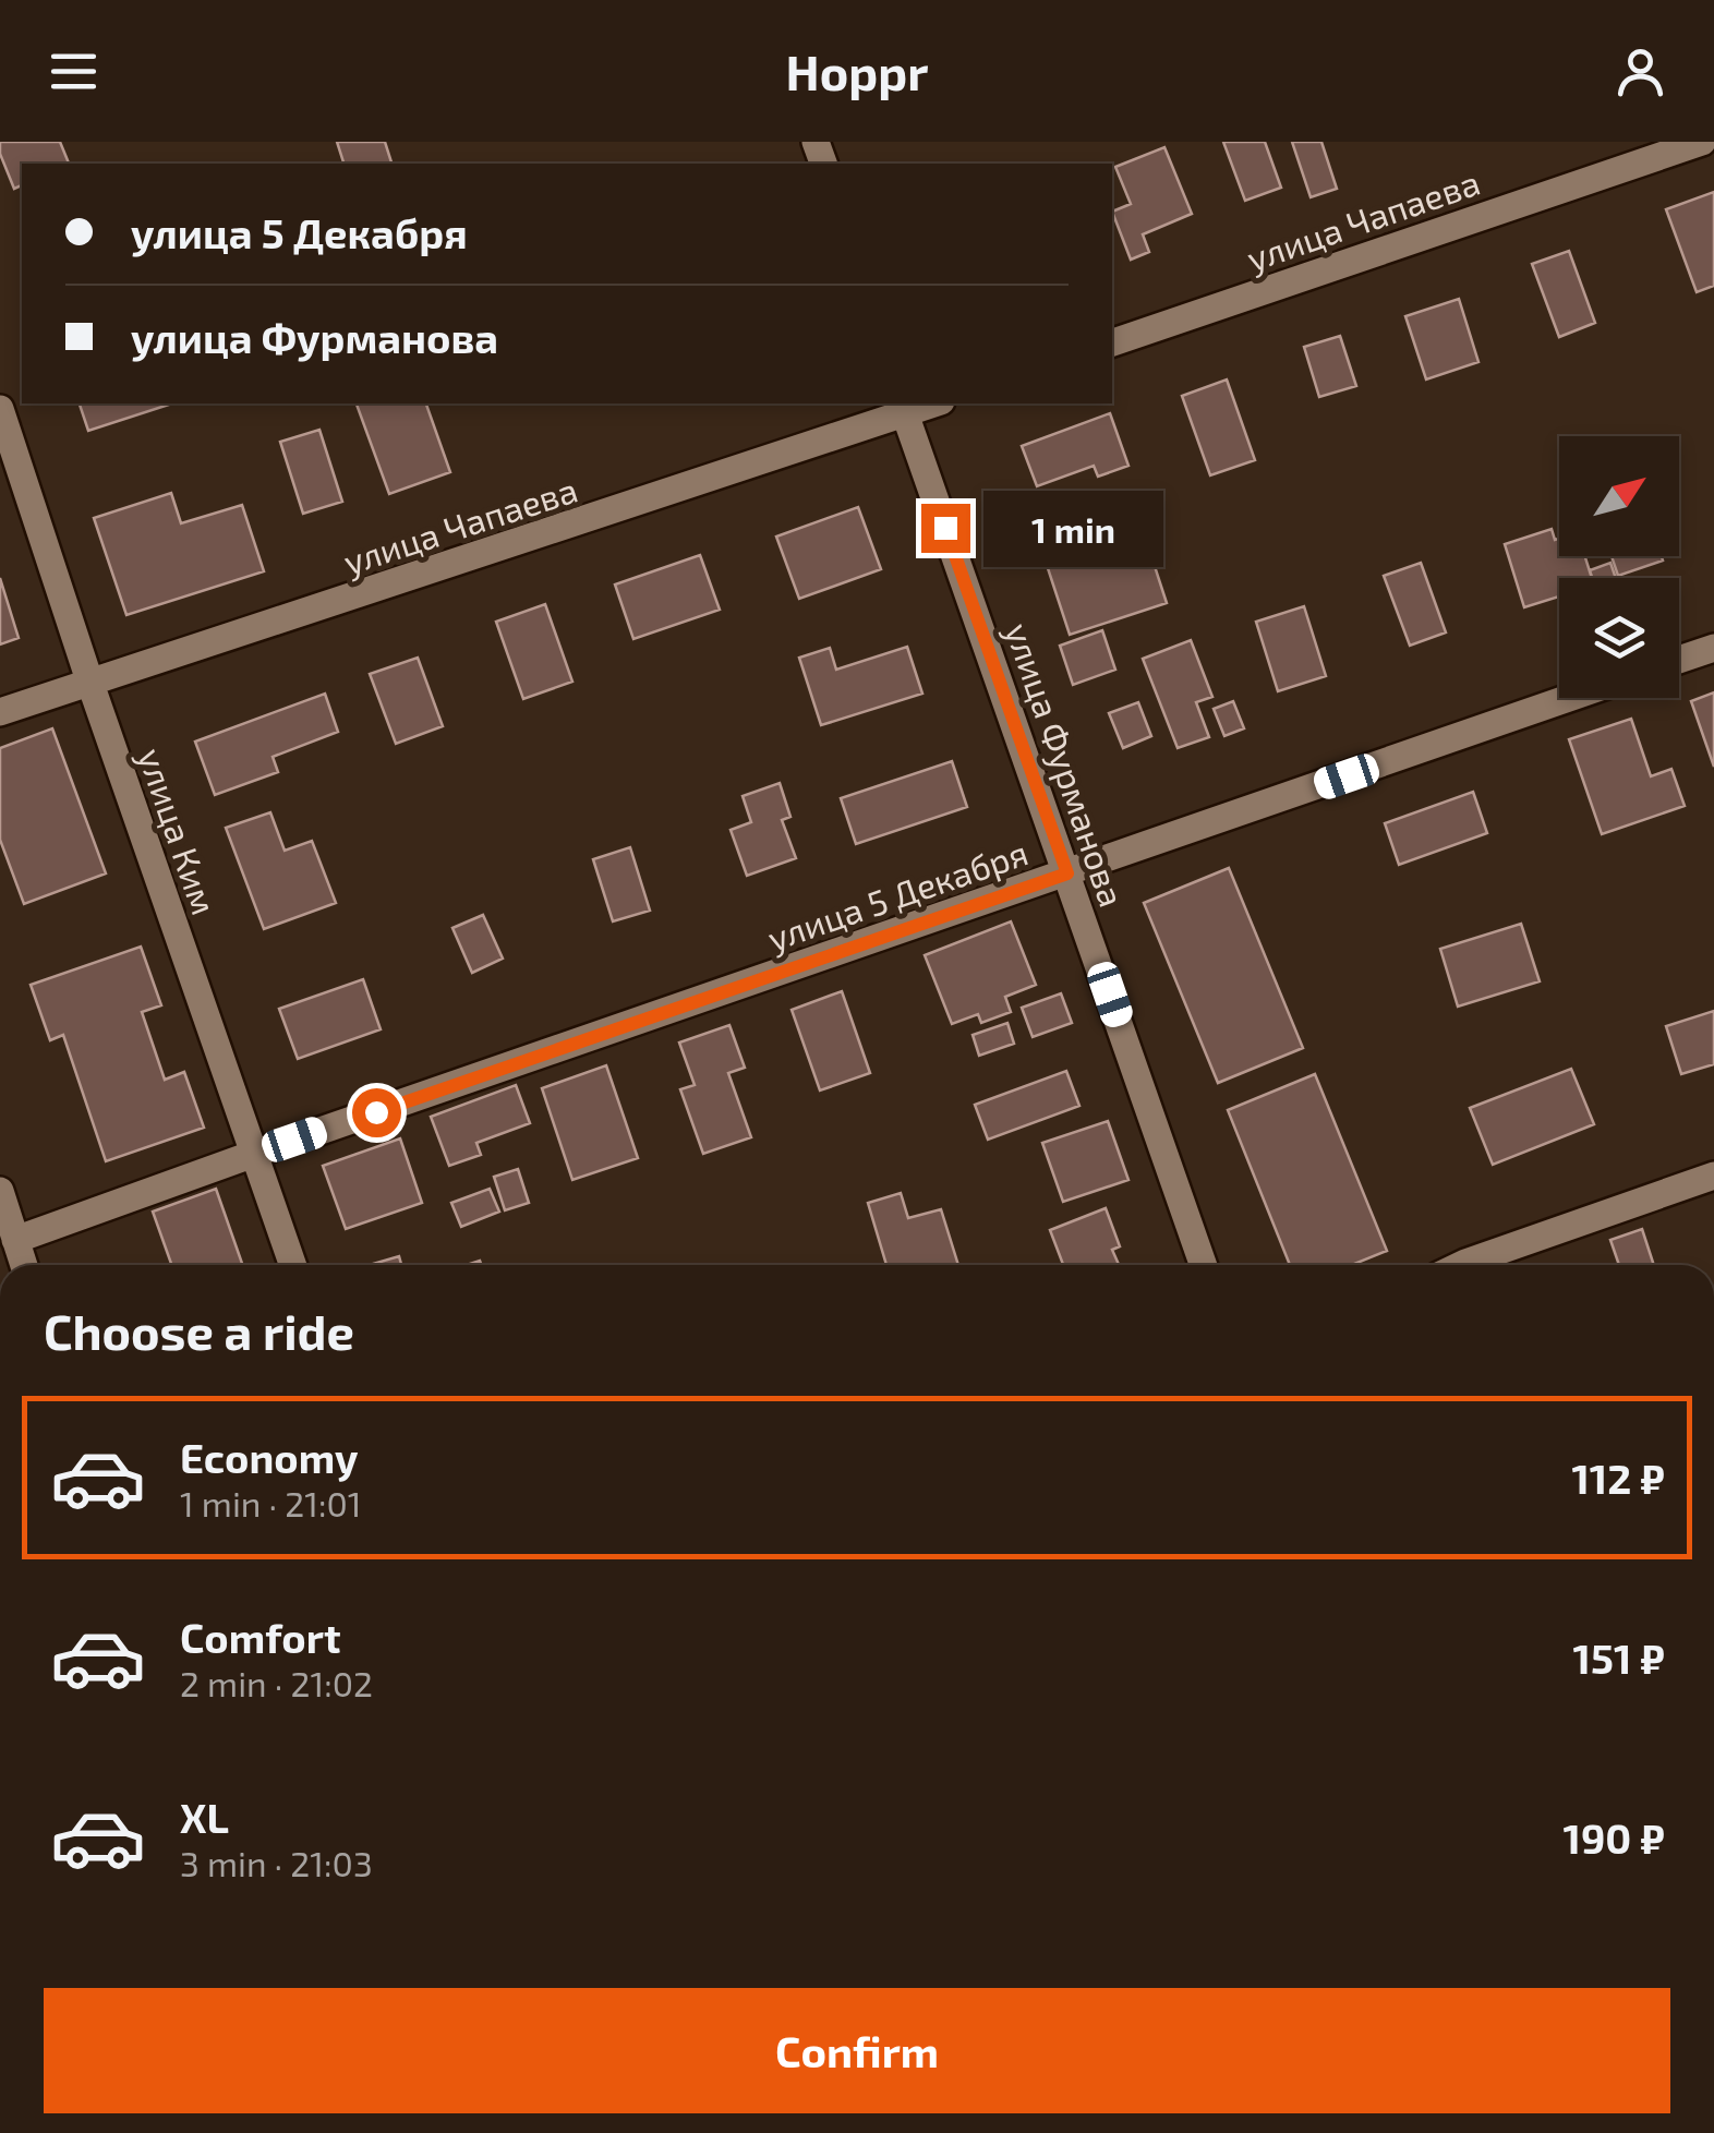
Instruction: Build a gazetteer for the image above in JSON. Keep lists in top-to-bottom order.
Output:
{
  "streets": {
    "street": [
      "улица Чапаева",
      "улица Фурманова",
      "улица Ким",
      "улица 5 Декабря"
    ]
  },
  "crossings": [
    ["улица Чапаева", "улица Фурманова"],
    ["улица Чапаева", "улица Ким"],
    ["улица Фурманова", "улица 5 Декабря"],
    ["улица Ким", "улица 5 Декабря"]
  ],
  "north": "top right",
  "page": {
    "header": "Hoppr",
    "banner": ["улица 5 Декабря", "улица Фурманова"],
    "bubble": "1 min",
    "heading": "Choose a ride",
    "list": [
      {
        "name": "Economy",
        "note": "1 min · 21:01",
        "value": "112 ₽"
      },
      {
        "name": "Comfort",
        "note": "2 min · 21:02",
        "value": "151 ₽"
      },
      {
        "name": "XL",
        "note": "3 min · 21:03",
        "value": "190 ₽"
      }
    ],
    "buttons": "Confirm"
  }
}
